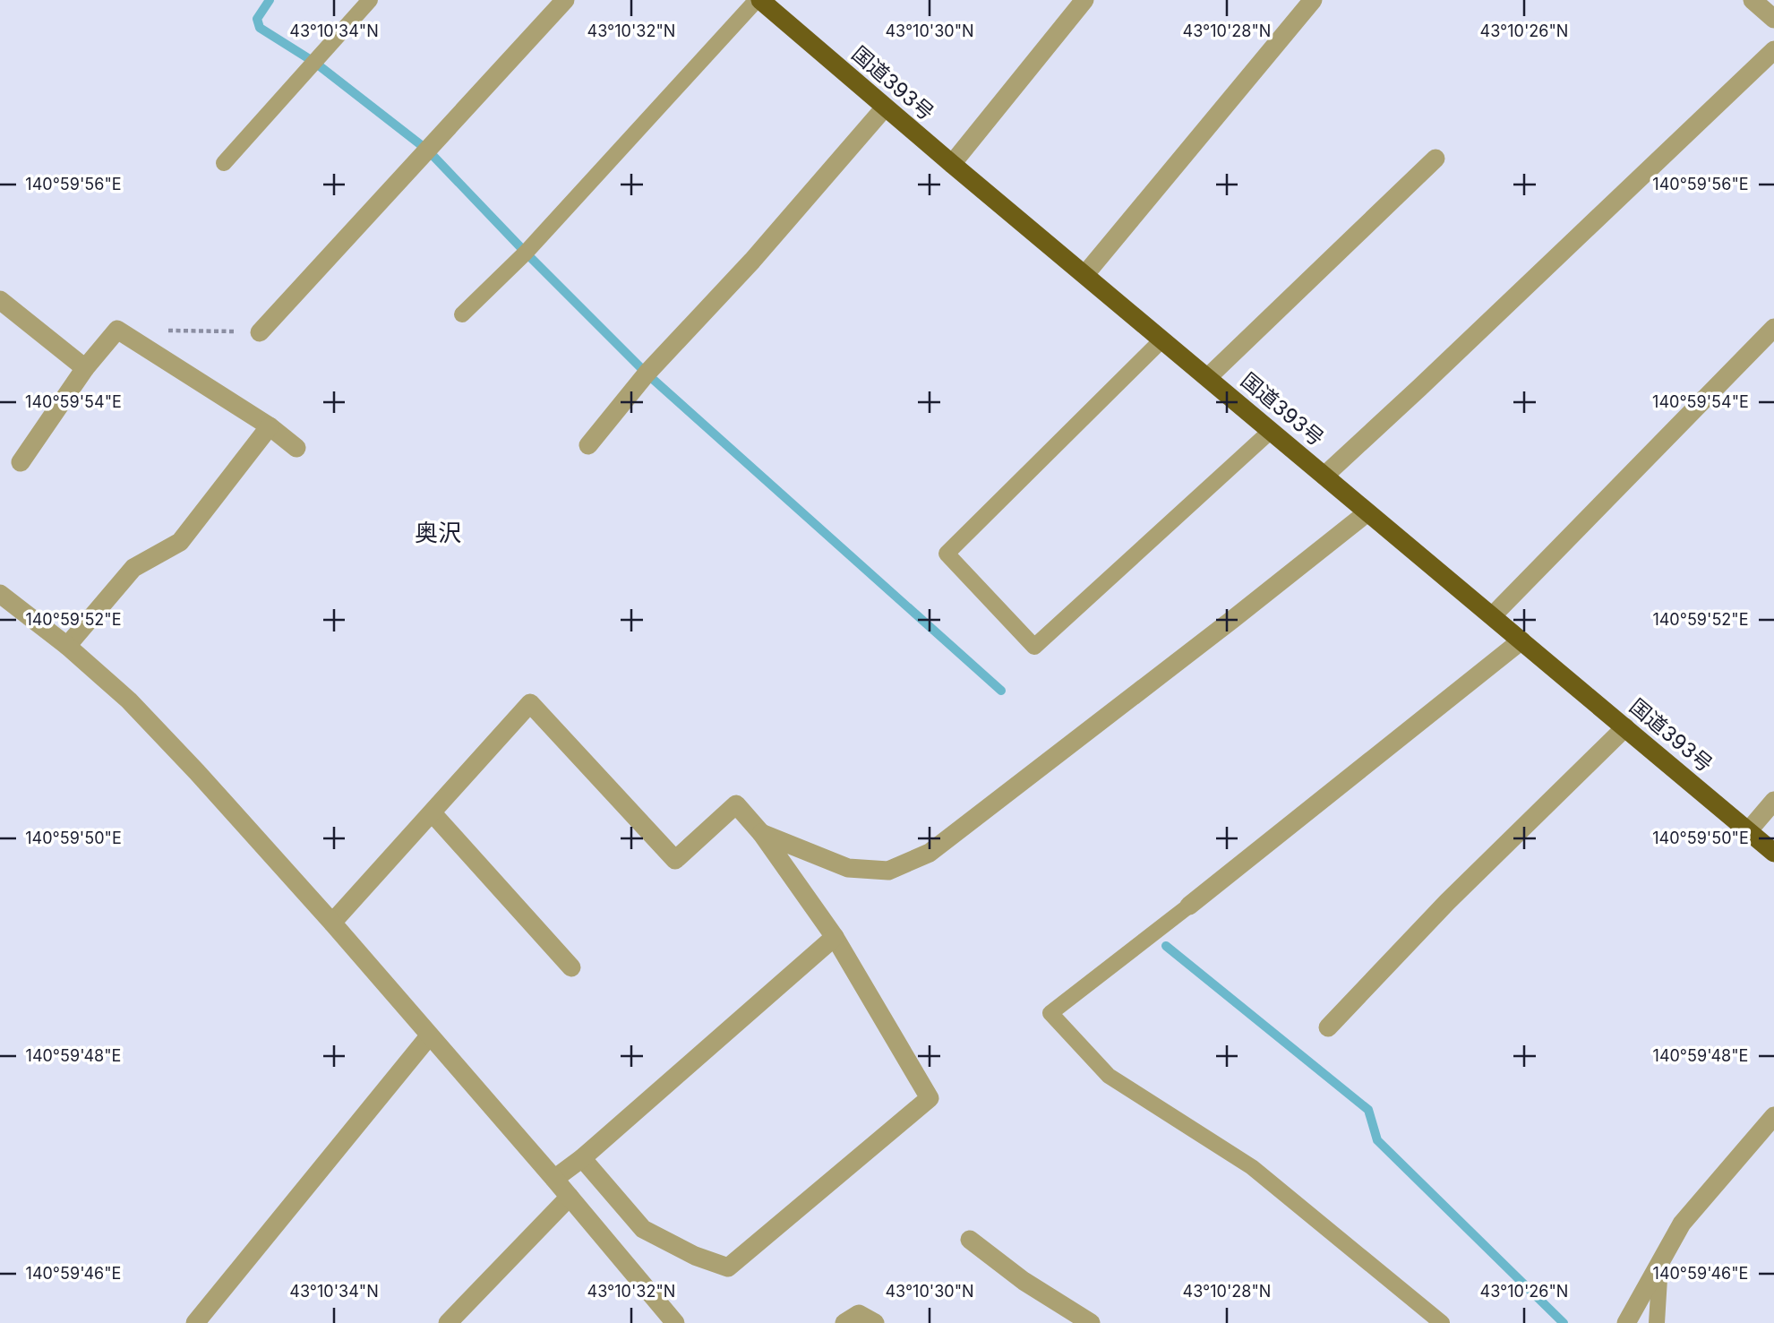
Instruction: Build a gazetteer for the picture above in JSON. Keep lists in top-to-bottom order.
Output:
{
  "streets": {
    "highway": ["国道393号"]
  },
  "districts": ["奥沢"],
  "coordinates": [
    "43°10'34\"N",
    "43°10'32\"N",
    "43°10'30\"N",
    "43°10'28\"N",
    "43°10'26\"N",
    "140°59'56\"E",
    "140°59'54\"E",
    "140°59'52\"E",
    "140°59'50\"E",
    "140°59'48\"E",
    "140°59'46\"E"
  ]
}
